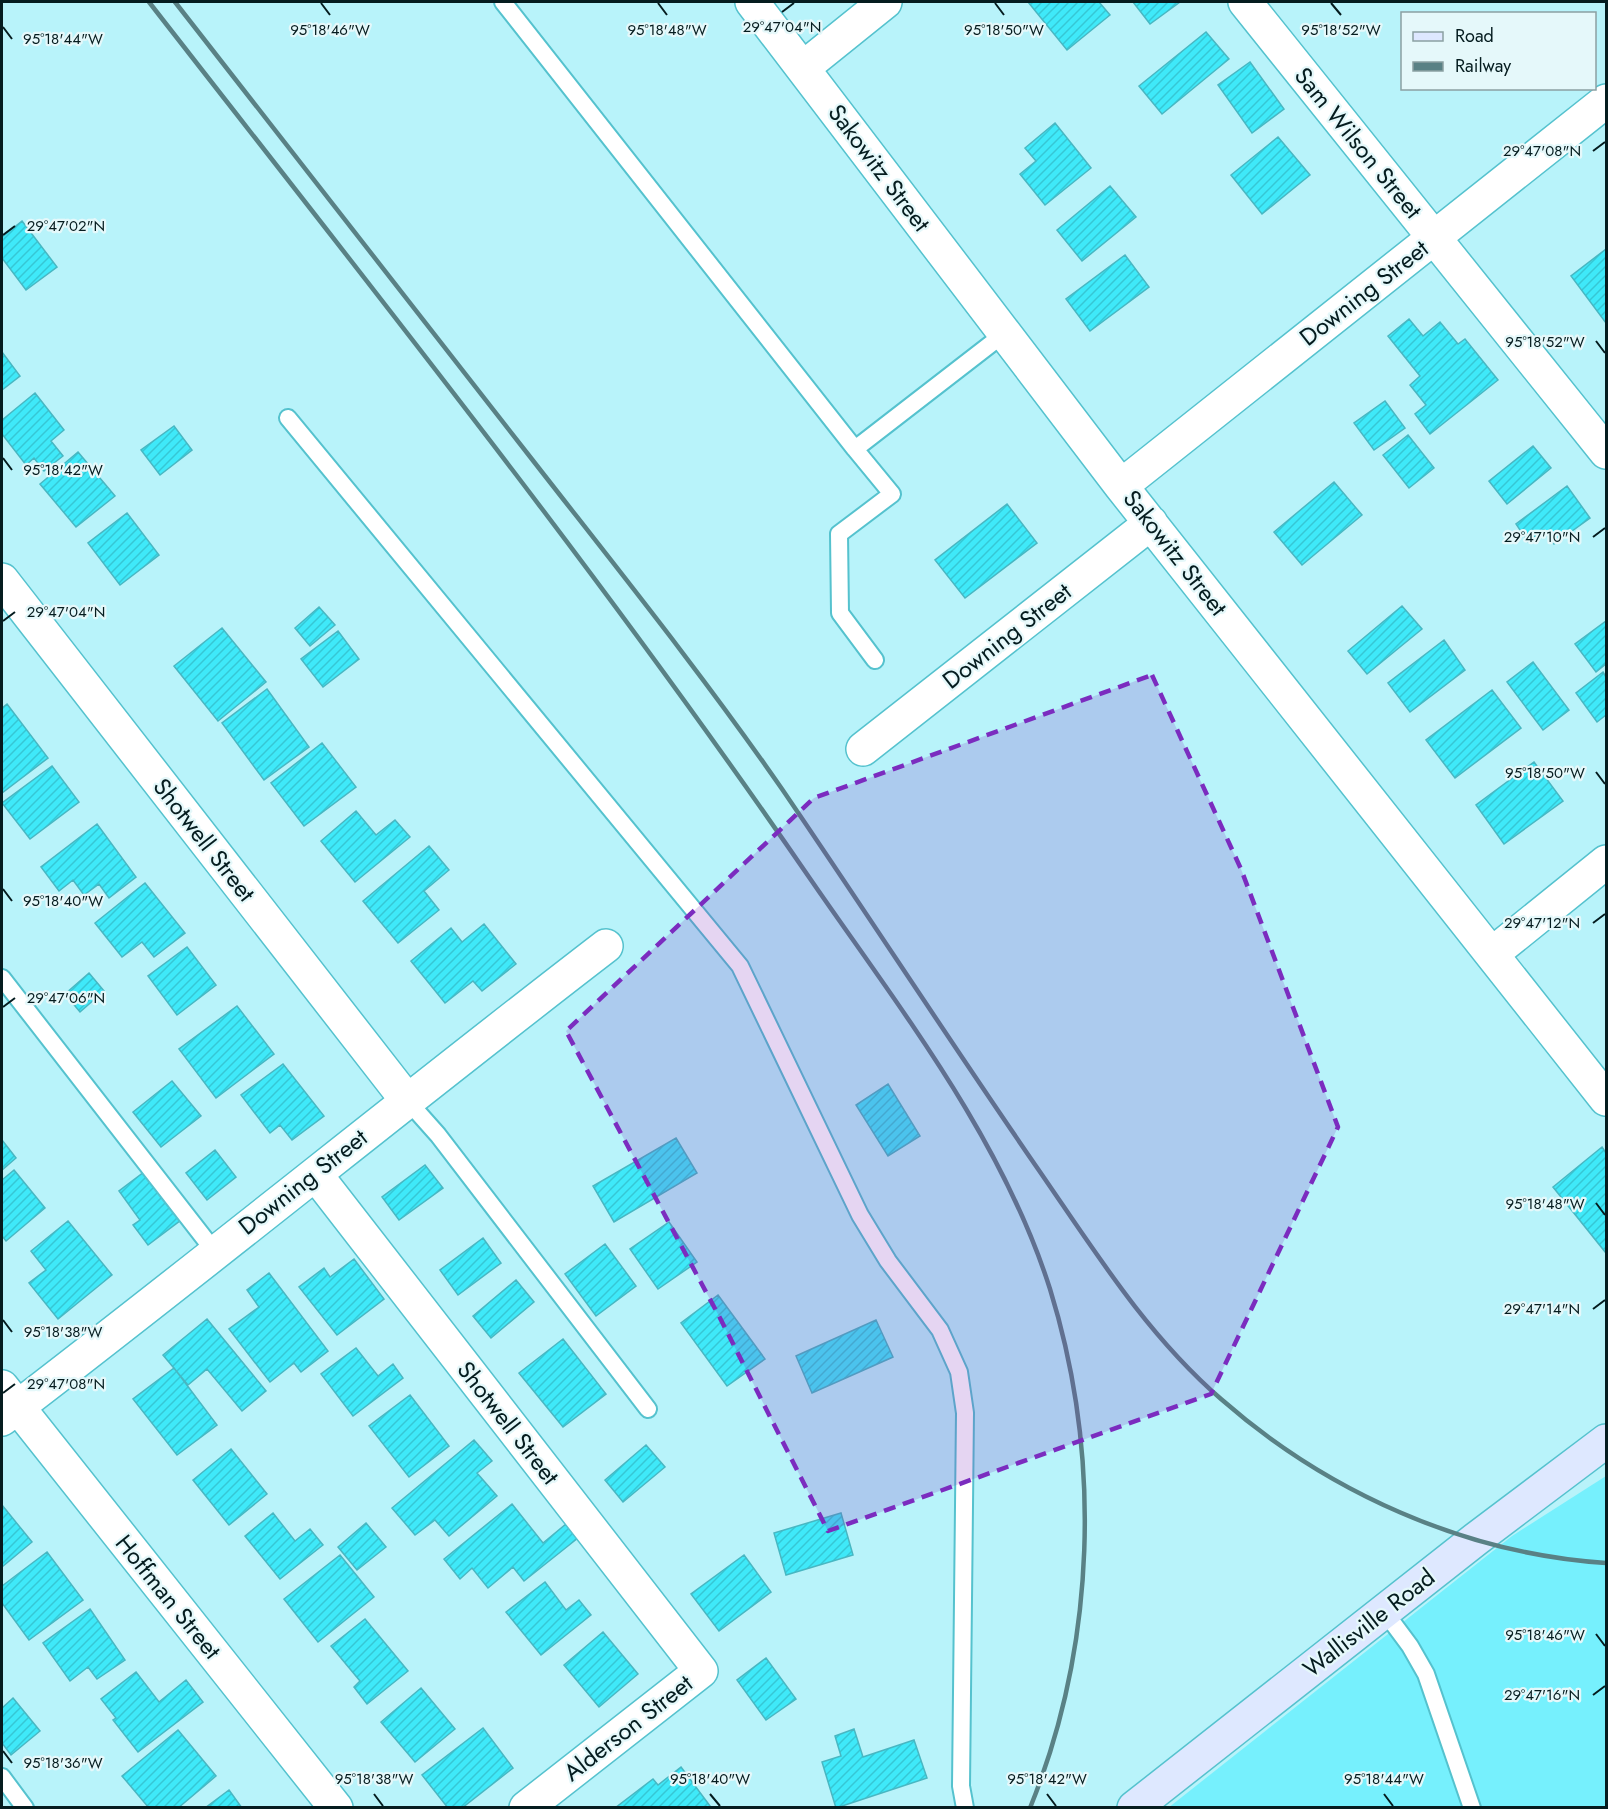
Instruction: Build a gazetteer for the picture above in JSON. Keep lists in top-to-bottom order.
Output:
{
  "streets": {
    "main road": ["Wallisville Road"],
    "street": [
      "Sam Wilson Street",
      "Sakowitz Street",
      "Downing Street",
      "Shotwell Street",
      "Hoffman Street",
      "Alderson Street"
    ]
  },
  "crossings": [
    ["Sam Wilson Street", "Downing Street"],
    ["Sakowitz Street", "Downing Street"],
    ["Downing Street", "Shotwell Street"],
    ["Downing Street", "Hoffman Street"],
    ["Shotwell Street", "Alderson Street"]
  ],
  "legend": ["Road", "Railway"],
  "coordinates": [
    "29°47'04\"N",
    "95°18'46\"W",
    "95°18'48\"W",
    "95°18'50\"W",
    "95°18'52\"W",
    "95°18'44\"W",
    "29°47'08\"N",
    "29°47'02\"N",
    "95°18'42\"W",
    "29°47'10\"N",
    "95°18'40\"W",
    "29°47'12\"N",
    "29°47'06\"N",
    "29°47'14\"N",
    "95°18'38\"W",
    "29°47'16\"N",
    "95°18'36\"W"
  ]
}
